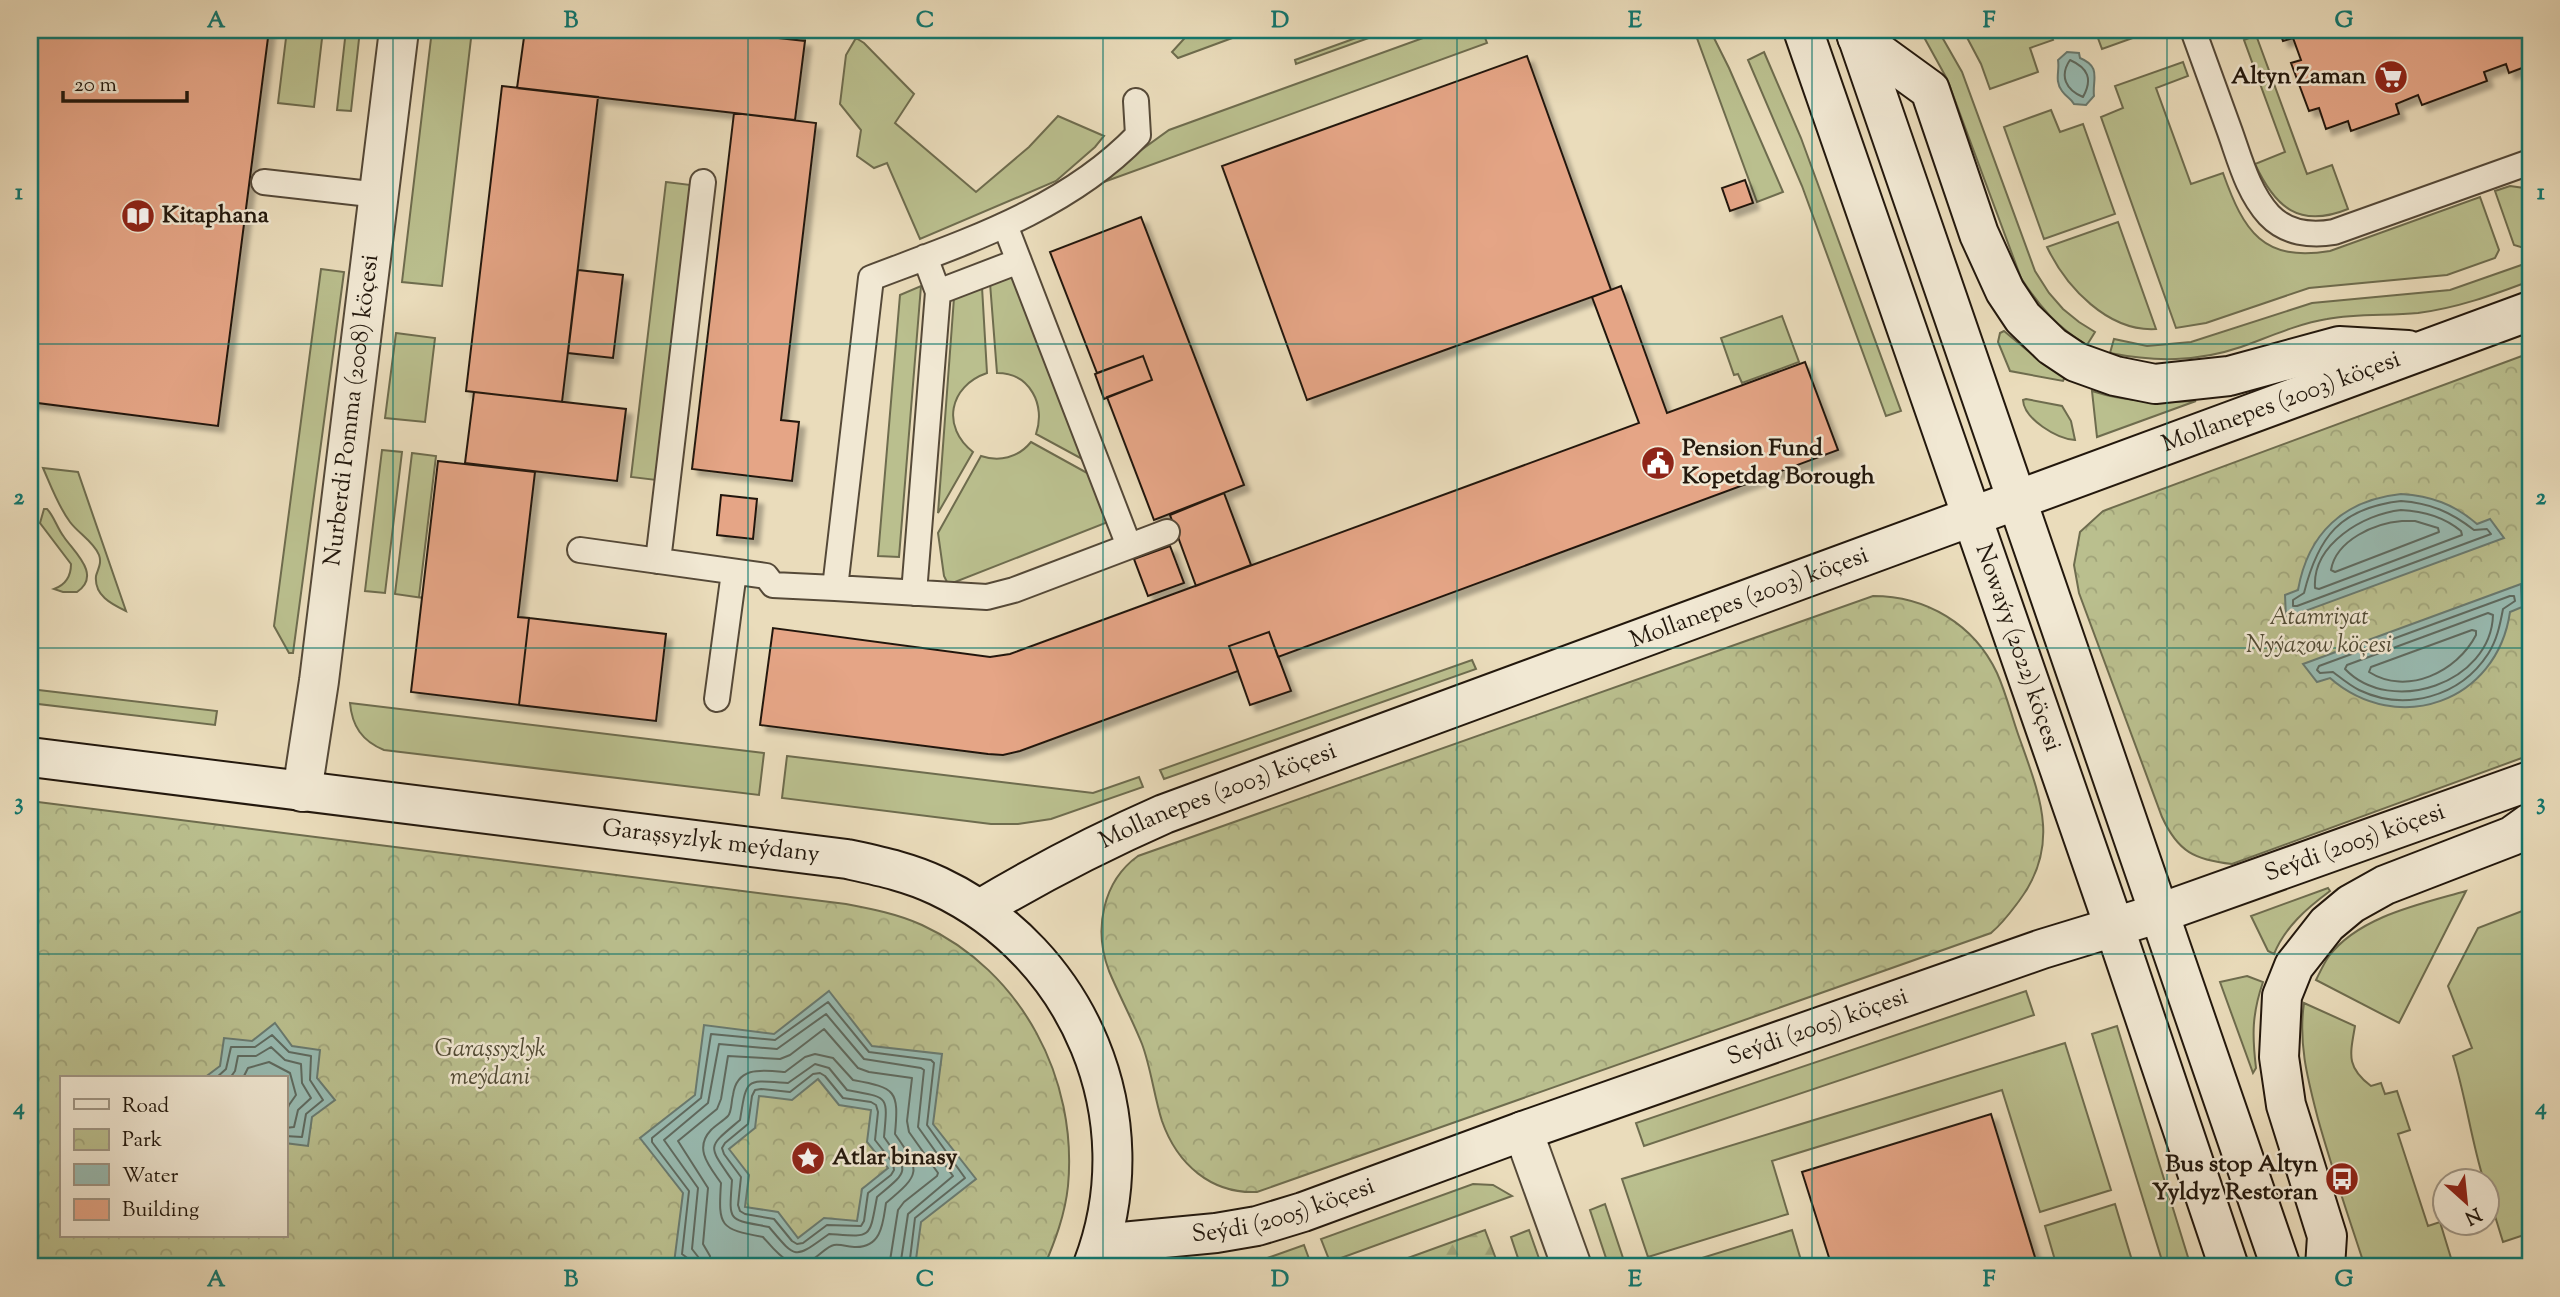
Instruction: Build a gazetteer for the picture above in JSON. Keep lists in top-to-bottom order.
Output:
{
  "streets": {
    "street": [
      "Mollanepes (2003) köçesi",
      "Nurberdi Pomma (2008) köçesi",
      "Nowaýy (2022) köçesi",
      "Garaşsyzlyk meýdany",
      "Seýdi (2005) köçesi"
    ]
  },
  "crossings": [
    ["Mollanepes (2003) köçesi", "Nowaýy (2022) köçesi"],
    ["Mollanepes (2003) köçesi", "Garaşsyzlyk meýdany"],
    ["Nurberdi Pomma (2008) köçesi", "Garaşsyzlyk meýdany"],
    ["Nowaýy (2022) köçesi", "Seýdi (2005) köçesi"],
    ["Garaşsyzlyk meýdany", "Seýdi (2005) köçesi"]
  ],
  "parks": ["Atamriyat Nyýazow köçesi", "Garaşsyzlyk meýdani"],
  "places": {
    "supermarket": ["Altyn Zaman"],
    "library": ["Kitaphana"],
    "public building": ["Pension Fund Kopetdag Borough"],
    "place": ["Atlar binasy"],
    "bus stop": ["Bus stop Altyn Yyldyz Restoran"]
  },
  "legend": [
    "Road",
    "Park",
    "Water",
    "Building"
  ],
  "scale_bar": "20 m",
  "north": "bottom right",
  "grid": {
    "columns": [
      "A",
      "B",
      "C",
      "D",
      "E",
      "F",
      "G"
    ],
    "rows": [
      "1",
      "2",
      "3",
      "4"
    ]
  }
}
